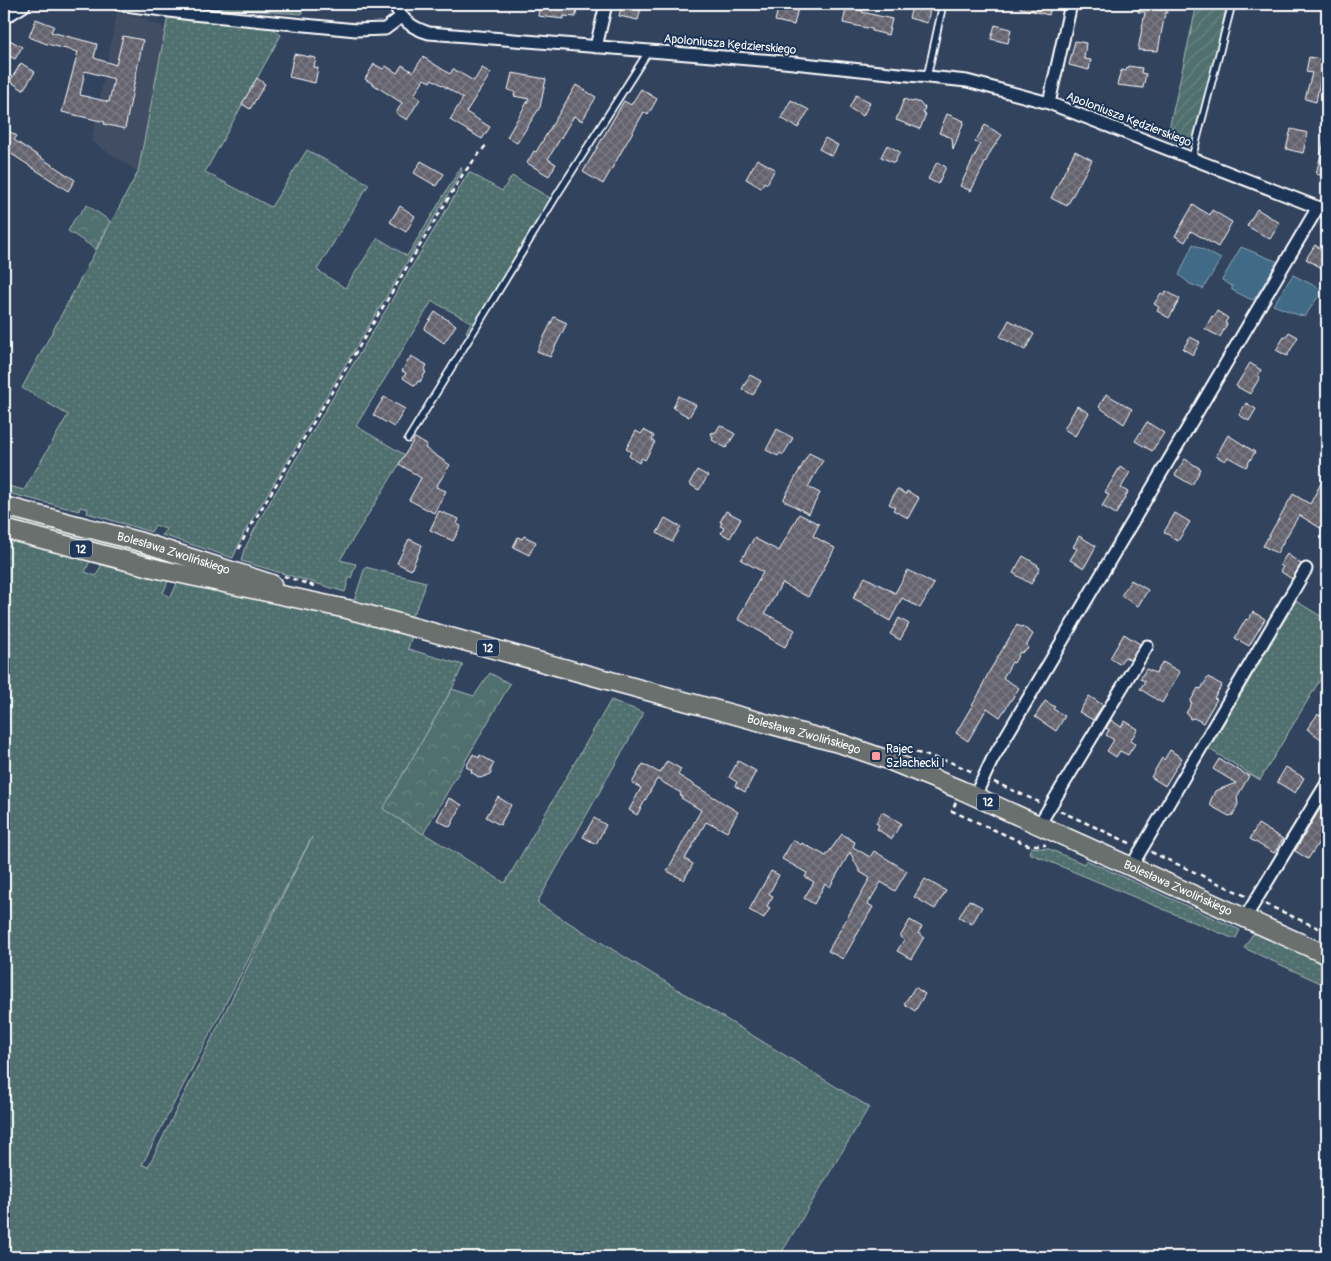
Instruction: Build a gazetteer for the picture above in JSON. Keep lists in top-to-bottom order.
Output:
{
  "streets": {
    "main road": ["12", "Bolesława Zwolińskiego"],
    "street": ["Apoloniusza Kędzierskiego"]
  },
  "places": {
    "transit": ["Rajec Szlachecki I"]
  }
}
